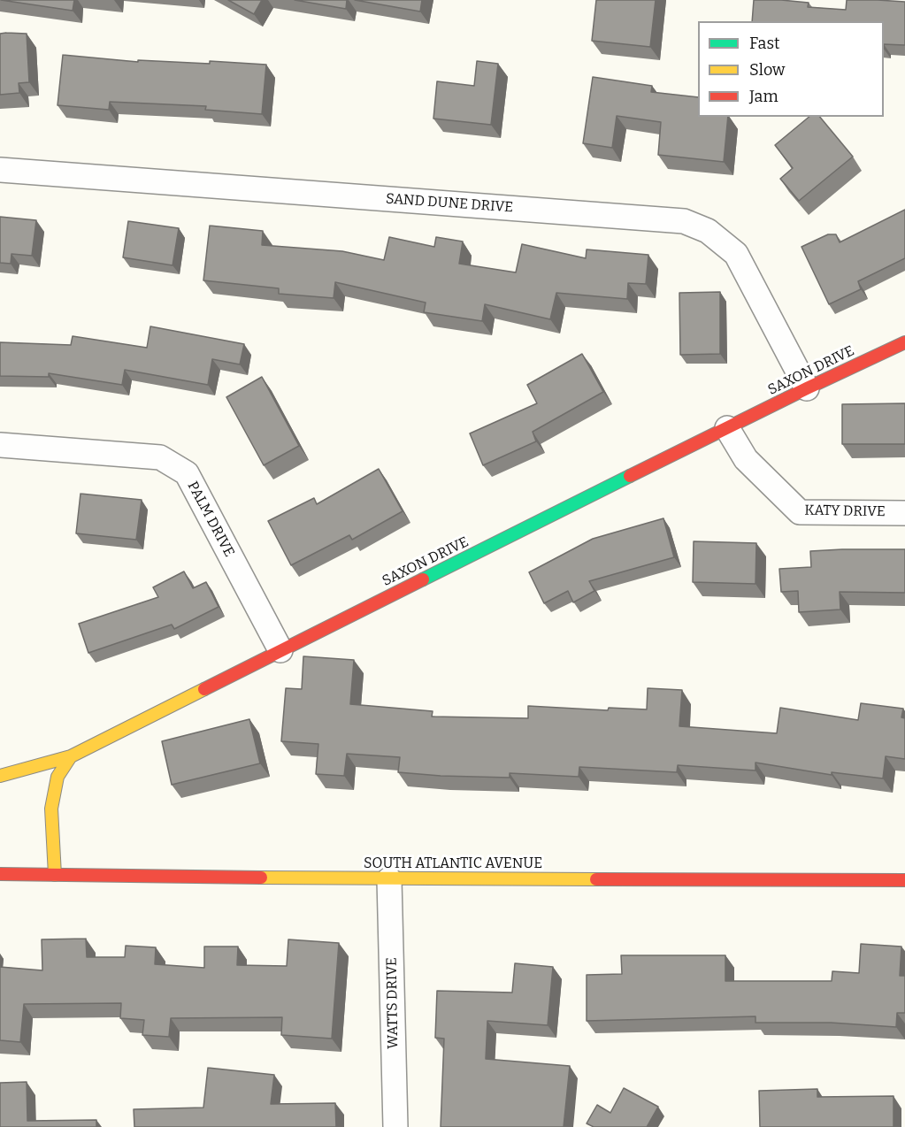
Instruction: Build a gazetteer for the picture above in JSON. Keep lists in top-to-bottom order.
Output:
{
  "streets": {
    "street": [
      "SAND DUNE DRIVE",
      "SAXON DRIVE",
      "KATY DRIVE",
      "PALM DRIVE",
      "SOUTH ATLANTIC AVENUE",
      "WATTS DRIVE"
    ]
  },
  "crossings": [
    ["SAND DUNE DRIVE", "SAXON DRIVE"],
    ["SAXON DRIVE", "KATY DRIVE"],
    ["SAXON DRIVE", "PALM DRIVE"],
    ["SOUTH ATLANTIC AVENUE", "WATTS DRIVE"]
  ],
  "legend": ["Fast", "Slow", "Jam"]
}
